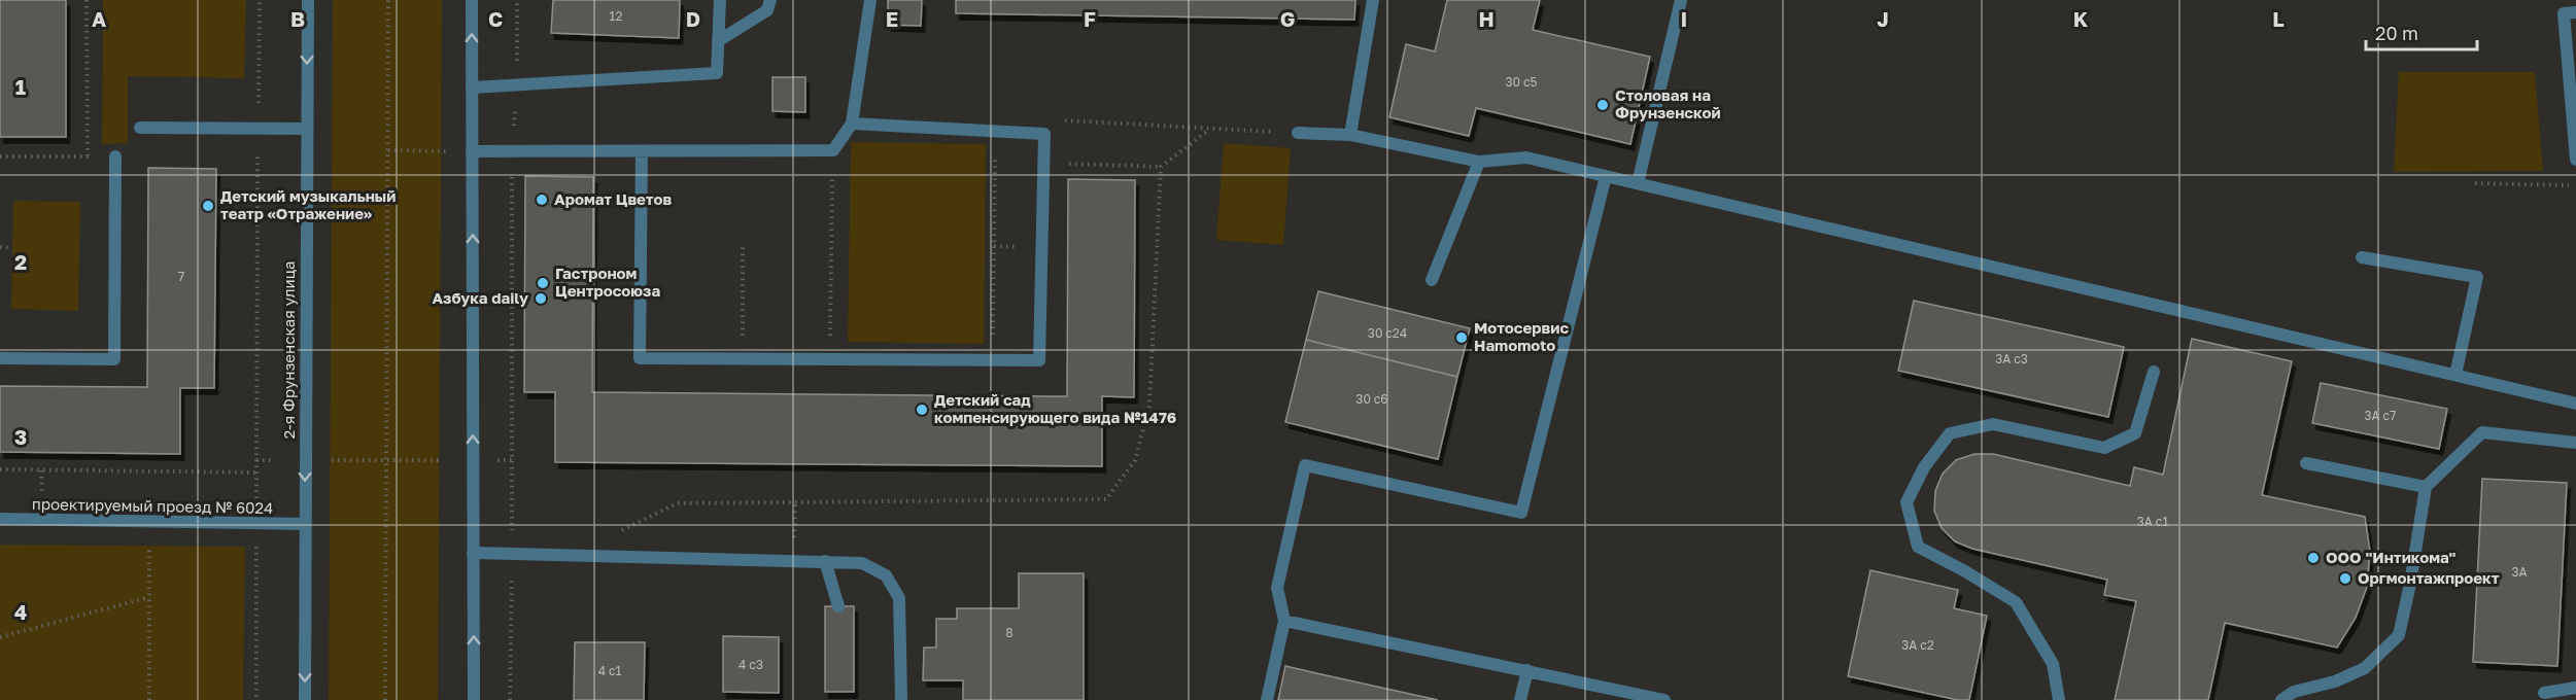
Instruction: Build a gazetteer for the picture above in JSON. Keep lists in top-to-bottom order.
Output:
{
  "streets": {
    "street": ["2-я Фрунзенская улица", "проектируемый проезд № 6024"]
  },
  "crossings": [
    ["2-я Фрунзенская улица", "проектируемый проезд № 6024"]
  ],
  "one_way": ["2-я Фрунзенская улица"],
  "places": [
    "Столовая на Фрунзенской",
    "Аромат Цветов",
    "Детский музыкальный театр «Отражение»",
    "Гастроном Центросоюза",
    "Азбука daily",
    "Мотосервис Hamomoto",
    "Детский сад компенсирующего вида №1476",
    "ООО \"Интикома\"",
    "Оргмонтажпроект"
  ],
  "house_numbers": [
    "12",
    "30 с5",
    "7",
    "30 с24",
    "3А с3",
    "30 с6",
    "3А с7",
    "3А с1",
    "3А",
    "8",
    "3А с2",
    "4 с3",
    "4 с1"
  ],
  "scale_bar": "20 m",
  "grid": {
    "columns": [
      "A",
      "B",
      "C",
      "D",
      "E",
      "F",
      "G",
      "H",
      "I",
      "J",
      "K",
      "L"
    ],
    "rows": [
      "1",
      "2",
      "3",
      "4"
    ]
  }
}
